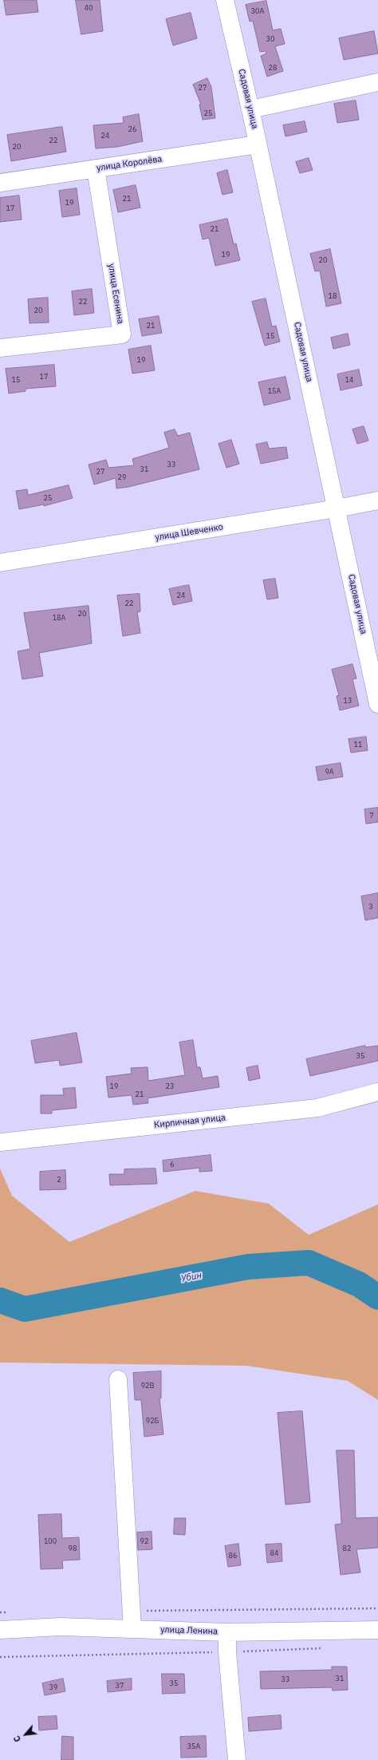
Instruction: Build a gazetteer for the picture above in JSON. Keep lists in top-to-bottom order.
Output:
{
  "streets": {
    "street": [
      "Садовая улица",
      "улица Королёва",
      "улица Есенина",
      "улица Шевченко",
      "Кирпичная улица",
      "улица Ленина"
    ]
  },
  "crossings": [
    ["Садовая улица", "улица Королёва"],
    ["Садовая улица", "улица Шевченко"],
    ["улица Королёва", "улица Есенина"]
  ],
  "water": ["Убин"],
  "house_numbers": [
    "40",
    "30А",
    "30",
    "28",
    "27",
    "25",
    "26",
    "24",
    "22",
    "20",
    "21",
    "19",
    "17",
    "21",
    "19",
    "20",
    "18",
    "22",
    "20",
    "21",
    "15",
    "19",
    "17",
    "15",
    "14",
    "15А",
    "33",
    "31",
    "27",
    "29",
    "25",
    "24",
    "22",
    "20",
    "18А",
    "13",
    "11",
    "9А",
    "7",
    "3",
    "35",
    "19",
    "23",
    "21",
    "6",
    "2",
    "92В",
    "92Б",
    "100",
    "92",
    "98",
    "82",
    "84",
    "86",
    "31",
    "33",
    "35",
    "37",
    "39",
    "35А"
  ],
  "north": "bottom left"
}
